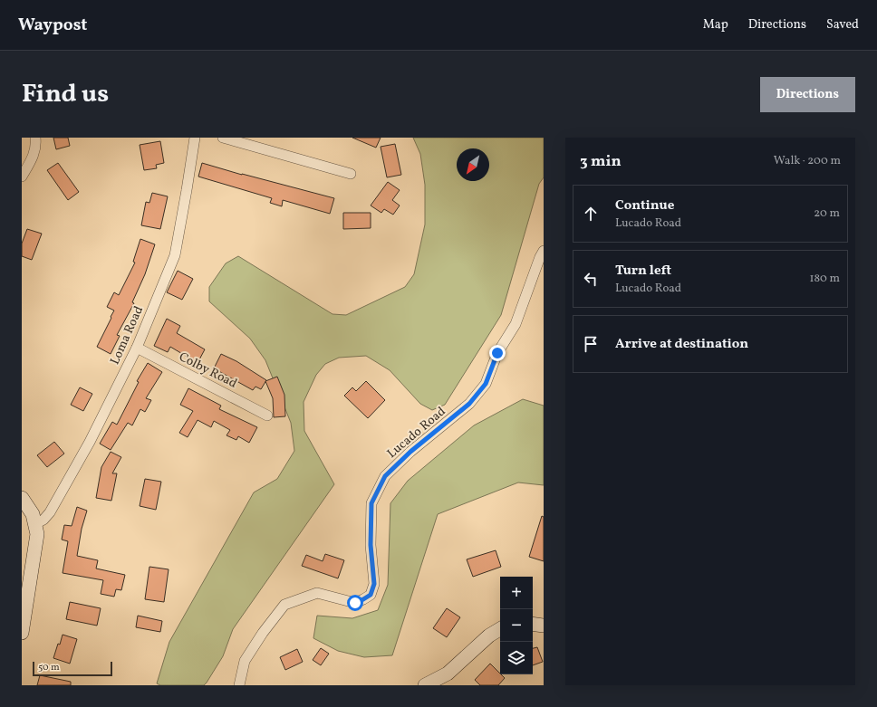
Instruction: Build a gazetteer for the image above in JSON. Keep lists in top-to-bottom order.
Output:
{
  "streets": {
    "street": ["Loma Road", "Colby Road", "Lucado Road"]
  },
  "crossings": [
    ["Loma Road", "Colby Road"]
  ],
  "scale_bar": "50 m",
  "north": "bottom left",
  "page": {
    "header": "Waypost",
    "nav": ["Map", "Directions", "Saved"],
    "title": "Find us",
    "buttons": "Directions",
    "heading": ["3 min", "Walk · 200 m"],
    "list": [
      ["Continue", "Lucado Road", "20 m"],
      ["Turn left", "Lucado Road", "180 m"],
      "Arrive at destination"
    ],
    "map_buttons": ["+", "−"],
    "scale": "50 m"
  }
}
